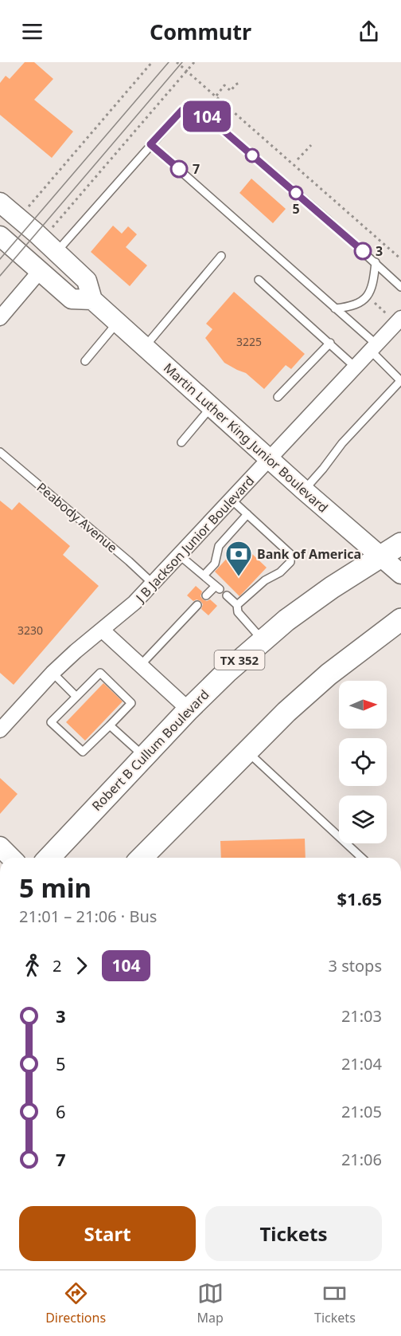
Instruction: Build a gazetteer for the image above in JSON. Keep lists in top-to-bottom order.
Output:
{
  "streets": {
    "main road": ["Martin Luther King Junior Boulevard", "TX 352", "Robert B Cullum Boulevard"],
    "street": ["J B Jackson Junior Boulevard"],
    "lane": ["Peabody Avenue"]
  },
  "crossings": [
    ["Martin Luther King Junior Boulevard", "J B Jackson Junior Boulevard"],
    ["Martin Luther King Junior Boulevard", "Robert B Cullum Boulevard"],
    ["Peabody Avenue", "J B Jackson Junior Boulevard"]
  ],
  "places": {
    "other": ["7", "5", "3"],
    "bank": ["Bank of America"]
  },
  "lines": ["bus line 104"],
  "house_numbers": ["3225", "3230"],
  "north": "right",
  "page": {
    "header": "Commutr",
    "on_map": "104",
    "heading": ["5 min", "21:01 – 21:06 · Bus", "$1.65"],
    "legs": ["2", "104", "3 stops"],
    "list": [
      {
        "name": "3",
        "value": "21:03"
      },
      {
        "name": "5",
        "value": "21:04"
      },
      {
        "name": "6",
        "value": "21:05"
      },
      {
        "name": "7",
        "value": "21:06"
      }
    ],
    "buttons": ["Start", "Tickets"],
    "tabs": ["Directions", "Map", "Tickets"]
  }
}
